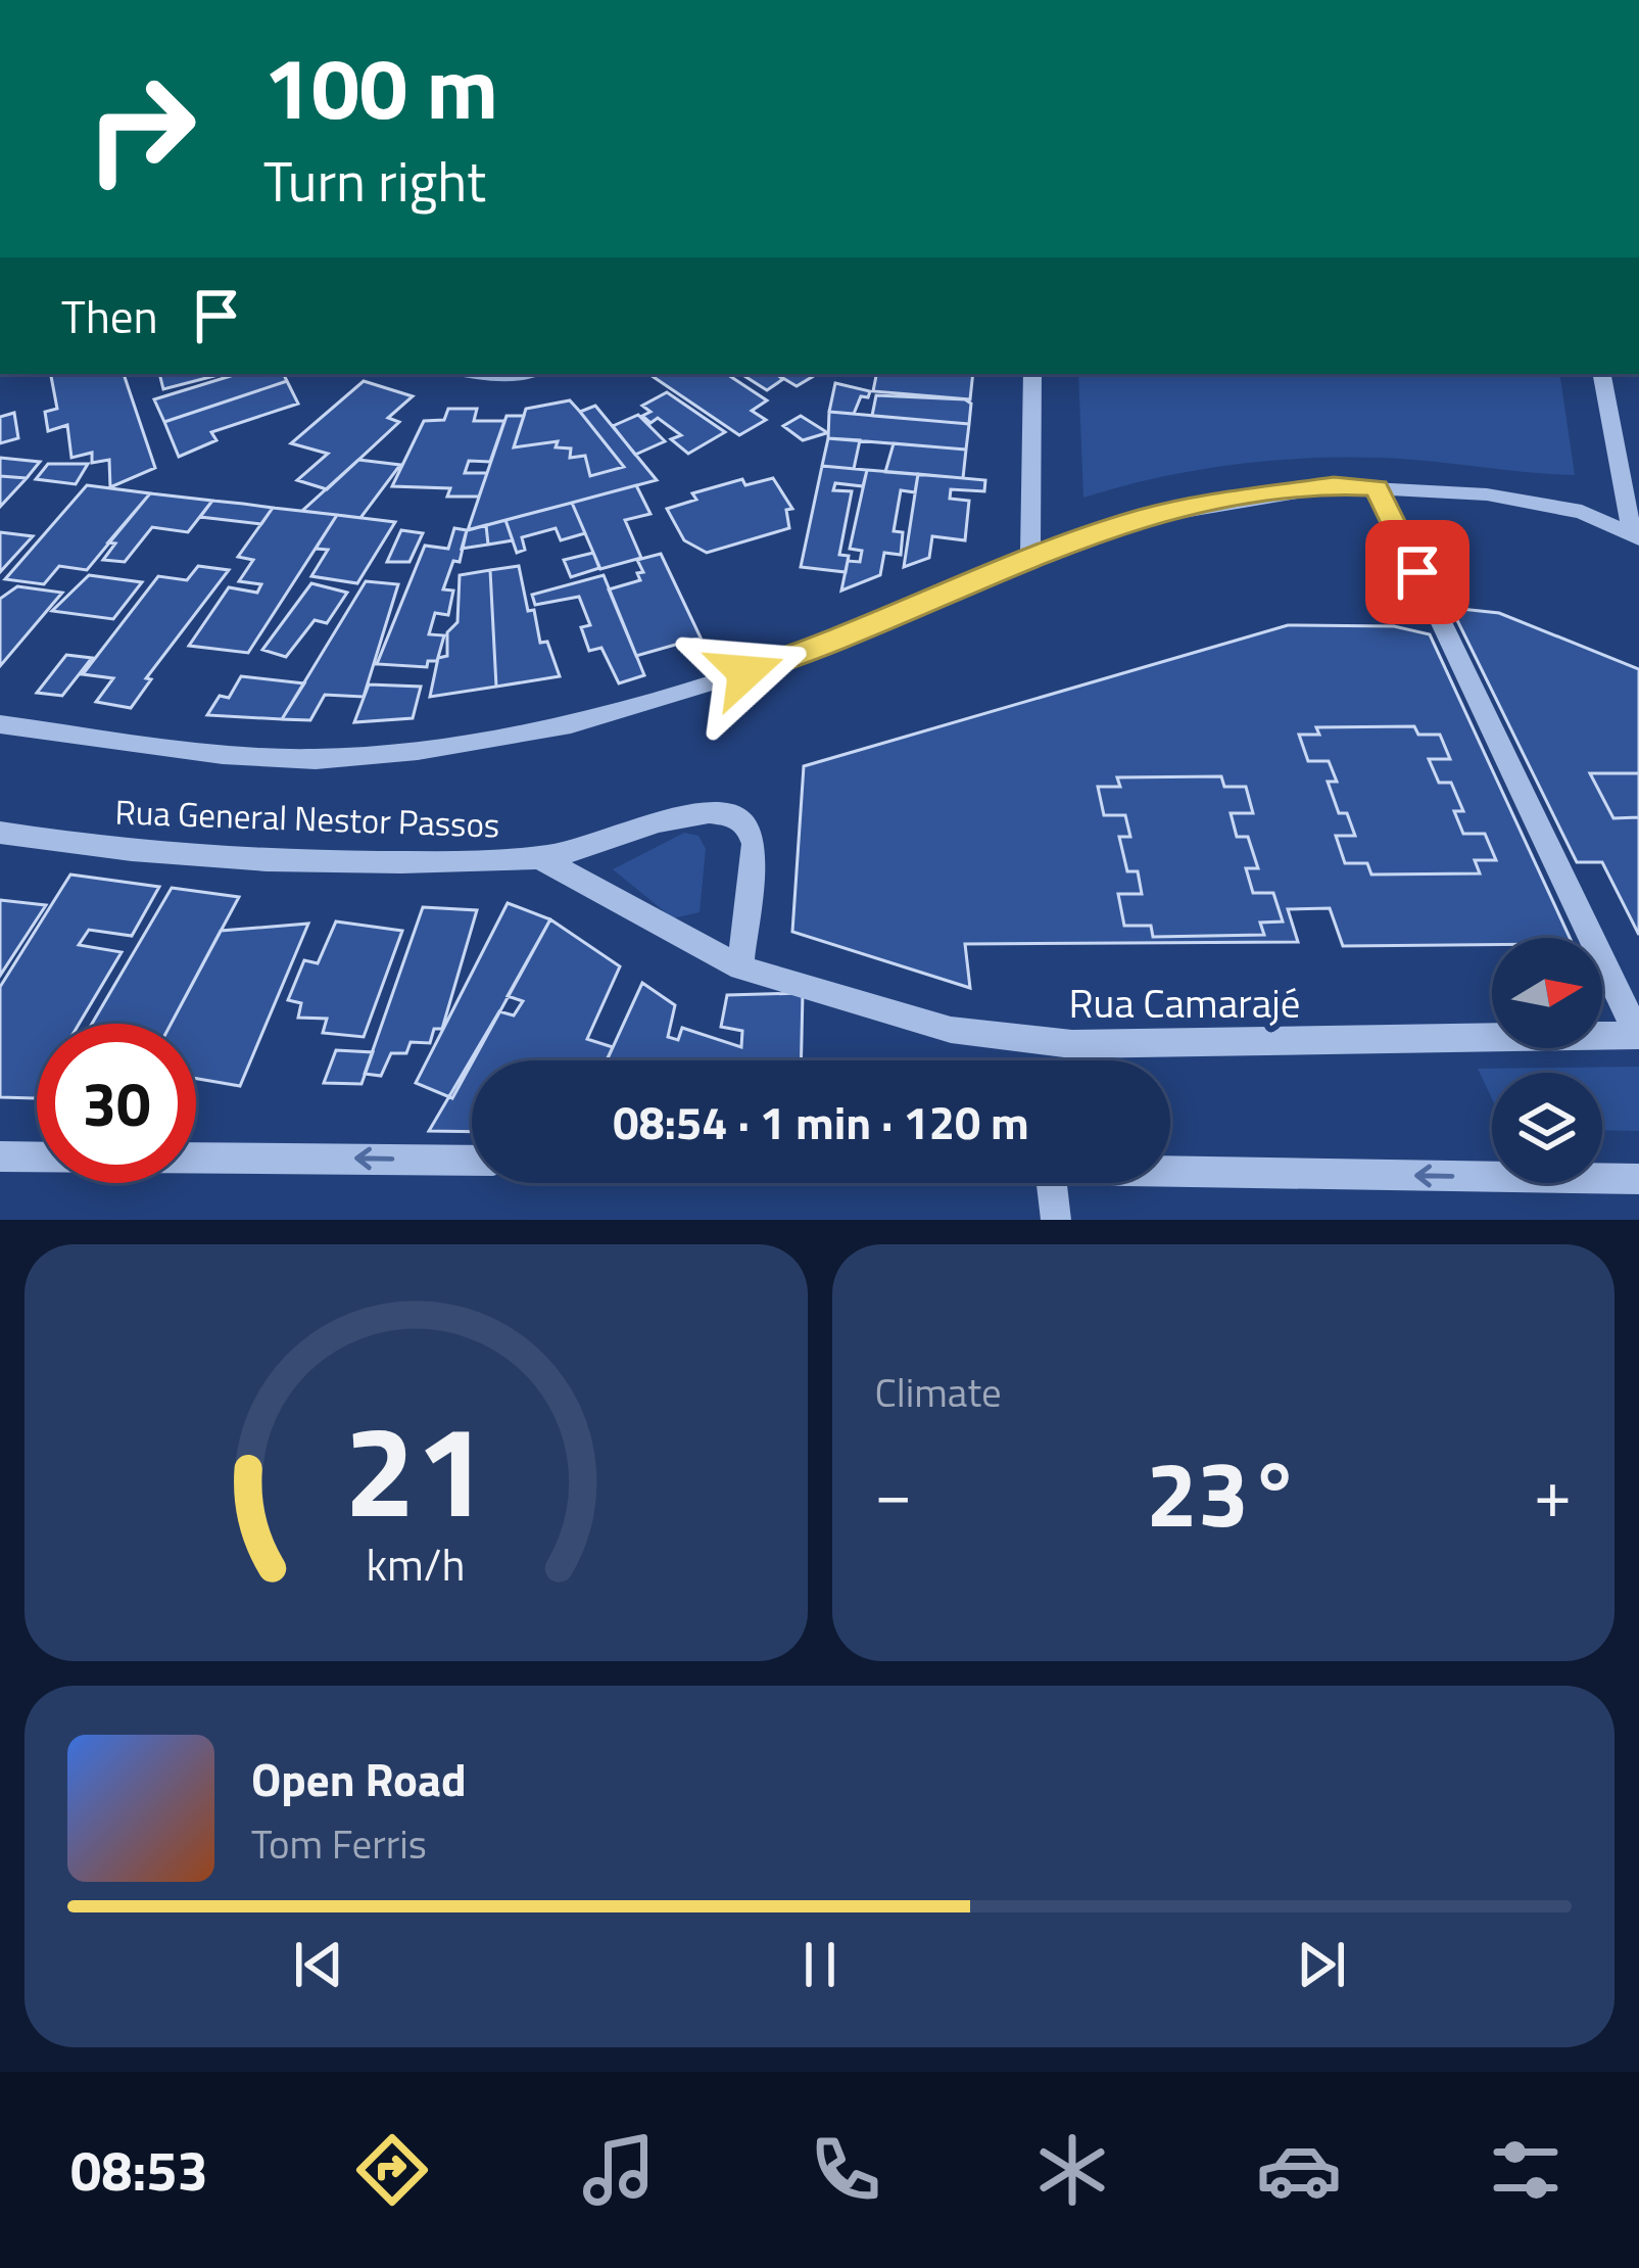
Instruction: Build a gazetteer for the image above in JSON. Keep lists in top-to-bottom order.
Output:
{
  "streets": {
    "street": ["Rua General Nestor Passos", "Rua Camarajé"]
  },
  "crossings": [
    ["Rua General Nestor Passos", "Rua Camarajé"]
  ],
  "north": "right",
  "page": {
    "turn": ["100 m", "Turn right"],
    "then": "Then",
    "limit": "30",
    "trip": "08:54 · 1 min · 120 m",
    "tile": "Climate",
    "heat": ["−", "23°", "+"],
    "song": ["Open Road", "Tom Ferris"],
    "tabs": "08:53",
    "gauge": ["21", "km/h"]
  }
}
